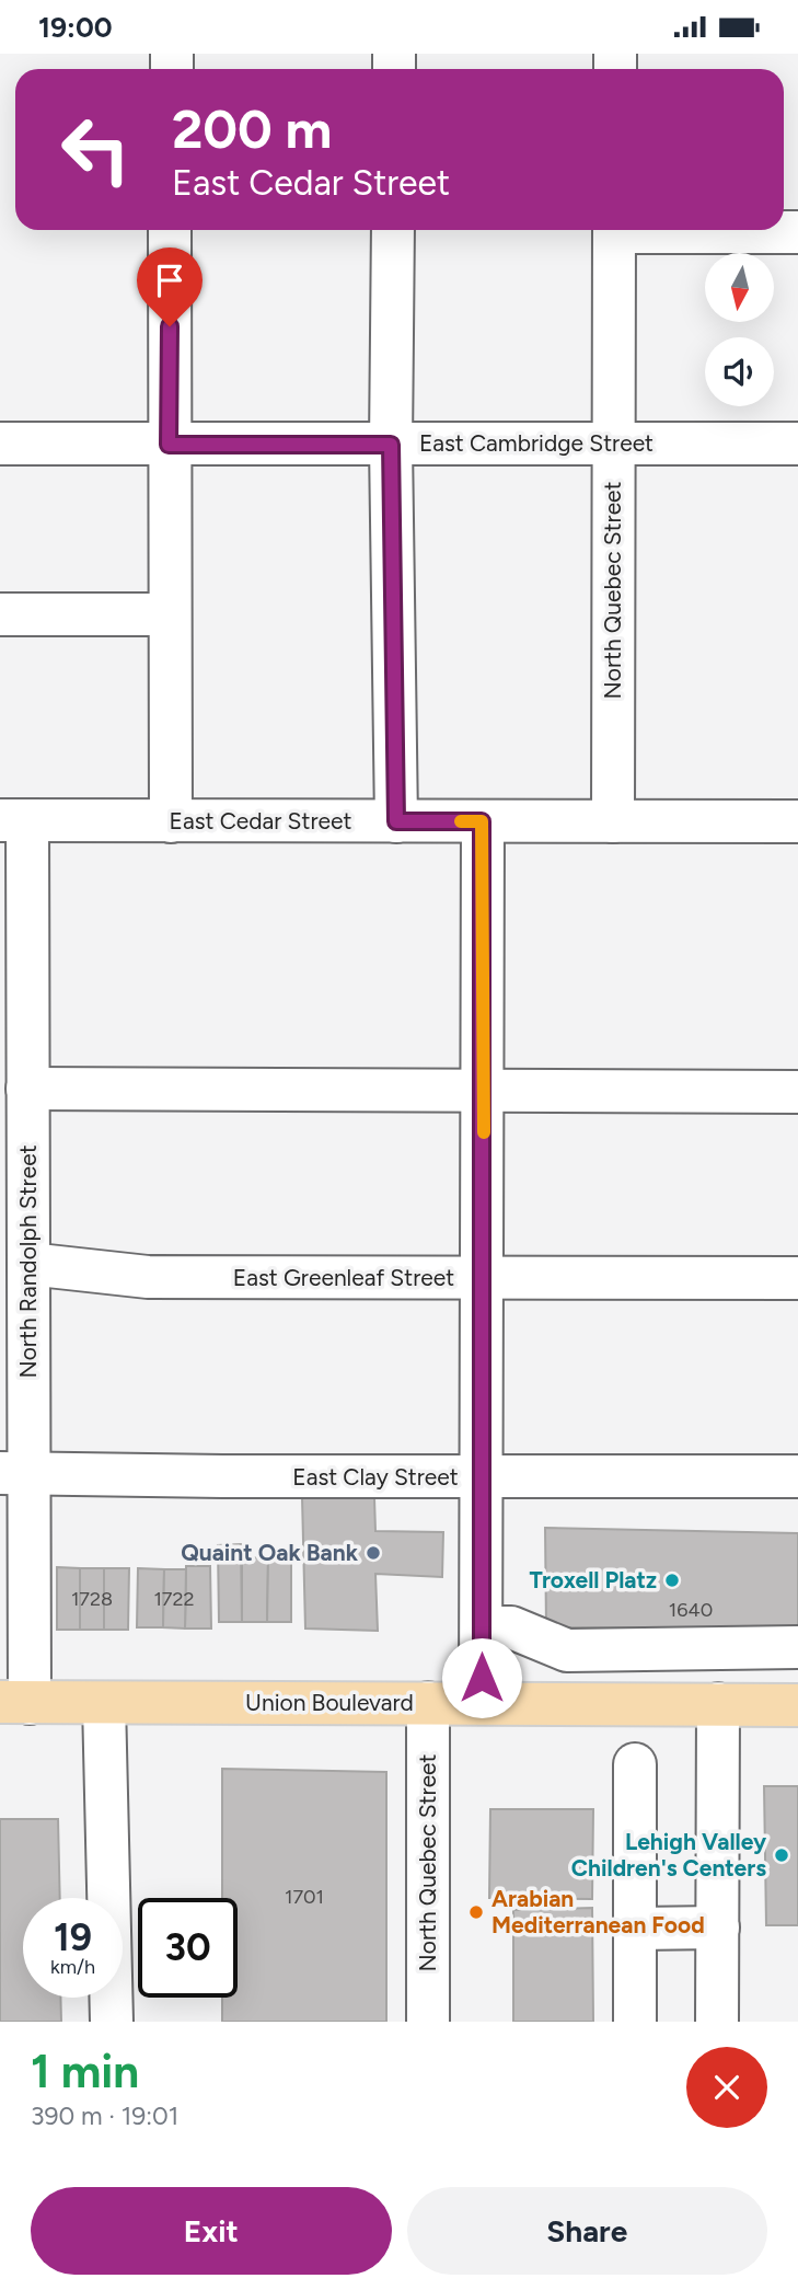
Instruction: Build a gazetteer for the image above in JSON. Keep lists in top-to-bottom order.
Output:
{
  "streets": {
    "main road": ["Union Boulevard"],
    "street": [
      "East Cambridge Street",
      "North Quebec Street",
      "East Cedar Street",
      "North Randolph Street",
      "East Greenleaf Street",
      "East Clay Street"
    ]
  },
  "crossings": [
    ["East Cambridge Street", "North Quebec Street"],
    ["North Quebec Street", "East Cedar Street"],
    ["North Quebec Street", "Union Boulevard"],
    ["East Cedar Street", "North Randolph Street"],
    ["North Randolph Street", "East Greenleaf Street"],
    ["North Randolph Street", "East Clay Street"],
    ["North Randolph Street", "Union Boulevard"]
  ],
  "places": [
    "Quaint Oak Bank",
    "Troxell Platz",
    "Lehigh Valley Children's Centers",
    "Arabian Mediterranean Food"
  ],
  "house_numbers": [
    "1728",
    "1722",
    "1640",
    "1701"
  ],
  "north": "bottom",
  "page": {
    "status": "19:00",
    "turn": ["200 m", "East Cedar Street"],
    "speed": "19 km/h",
    "limit": "30",
    "heading": ["1 min", "390 m · 19:01"],
    "buttons": ["Exit", "Share"]
  }
}
